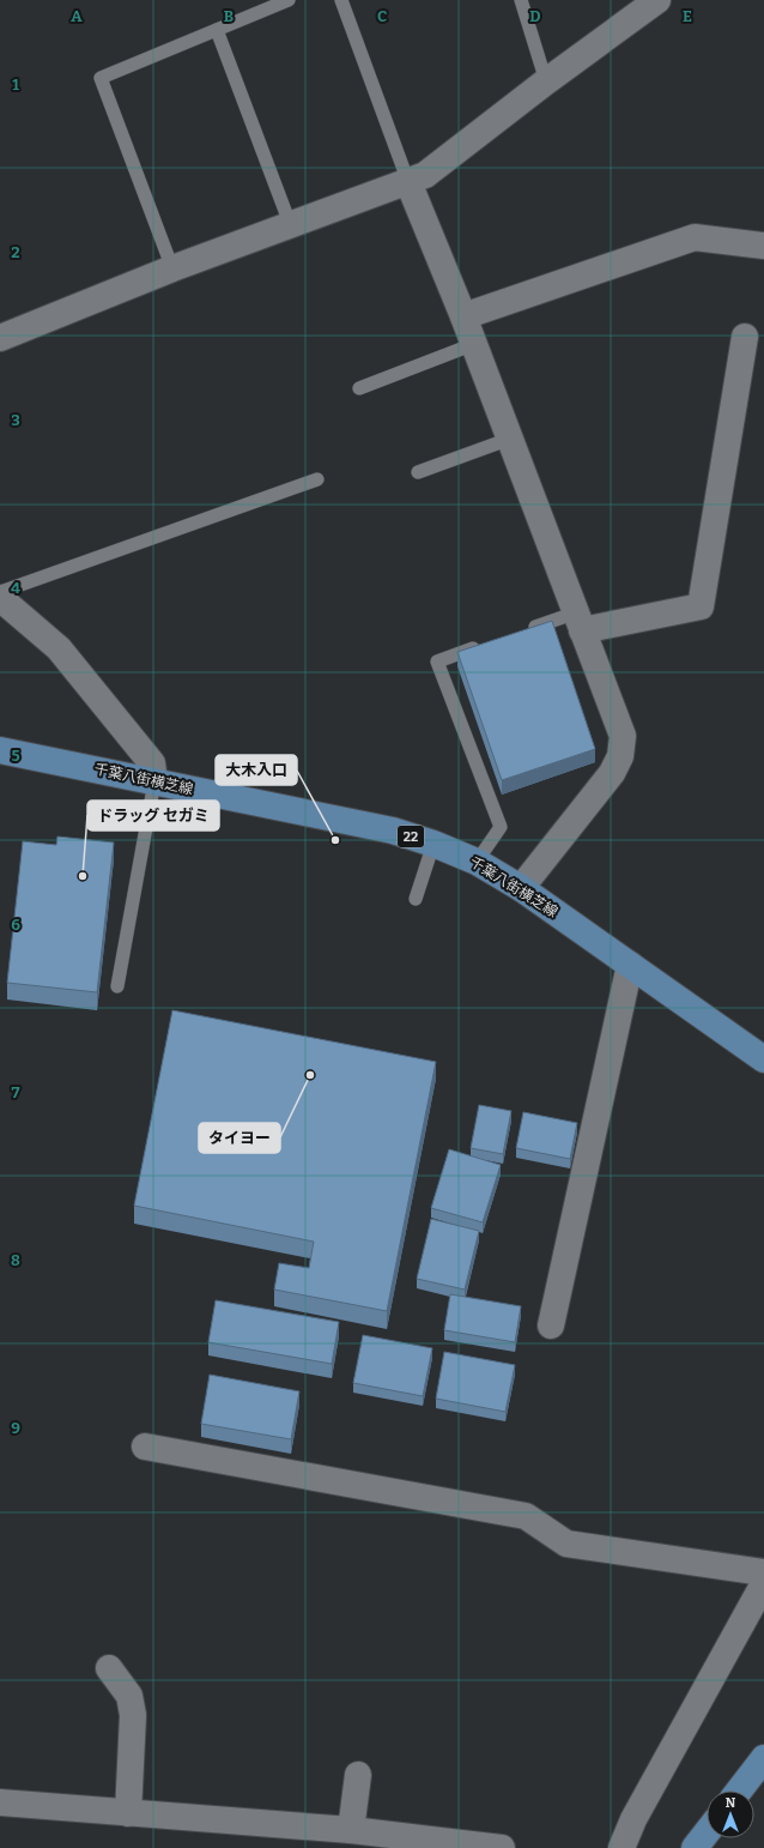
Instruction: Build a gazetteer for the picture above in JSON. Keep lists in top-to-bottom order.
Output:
{
  "streets": {
    "main road": ["千葉八街横芝線", "22"]
  },
  "places": ["大木入口", "ドラッグ セガミ", "タイヨー"],
  "north": "top",
  "grid": {
    "columns": [
      "A",
      "B",
      "C",
      "D",
      "E"
    ],
    "rows": [
      "1",
      "2",
      "3",
      "4",
      "5",
      "6",
      "7",
      "8",
      "9"
    ]
  }
}
